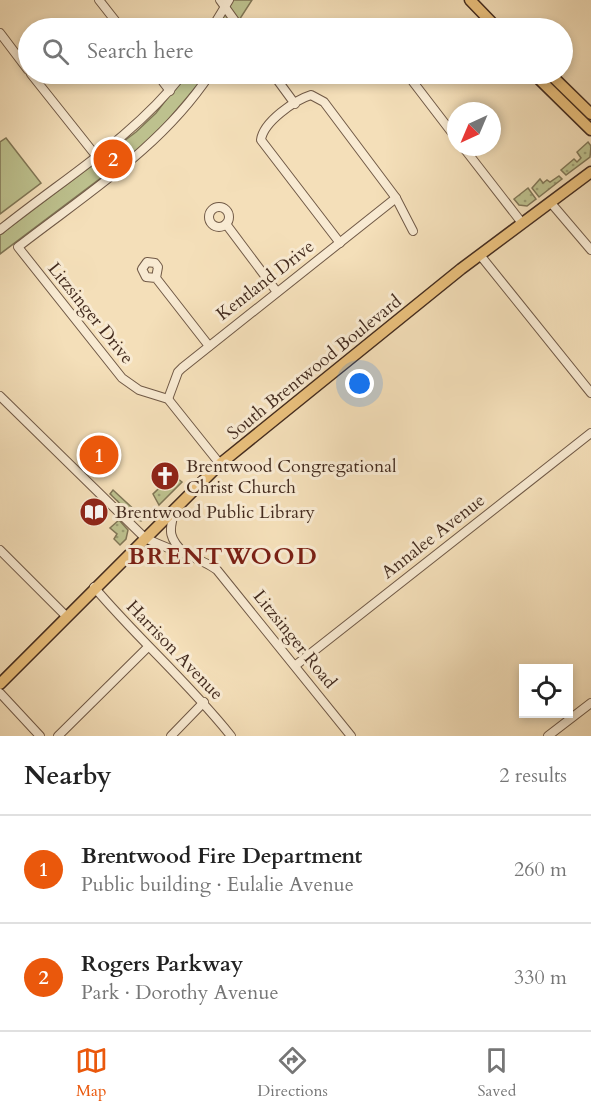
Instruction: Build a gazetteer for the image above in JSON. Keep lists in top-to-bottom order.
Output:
{
  "streets": {
    "main road": ["South Brentwood Boulevard"],
    "street": [
      "Kentland Drive",
      "Litzsinger Drive",
      "Annalee Avenue",
      "Litzsinger Road",
      "Harrison Avenue"
    ]
  },
  "crossings": [
    ["Kentland Drive", "Litzsinger Drive"],
    ["South Brentwood Boulevard", "Litzsinger Road"],
    ["South Brentwood Boulevard", "Harrison Avenue"],
    ["Annalee Avenue", "Litzsinger Road"]
  ],
  "districts": ["BRENTWOOD"],
  "places": {
    "church": ["Brentwood Congregational Christ Church"],
    "library": ["Brentwood Public Library"]
  },
  "north": "bottom left",
  "page": {
    "search": "Search here",
    "pins": ["2", "1"],
    "heading": ["Nearby", "2 results"],
    "list": [
      {
        "mark": "1",
        "name": "Brentwood Fire Department",
        "note": "Public building · Eulalie Avenue",
        "value": "260 m"
      },
      {
        "mark": "2",
        "name": "Rogers Parkway",
        "note": "Park · Dorothy Avenue",
        "value": "330 m"
      }
    ],
    "nav": ["Map", "Directions", "Saved"]
  }
}
